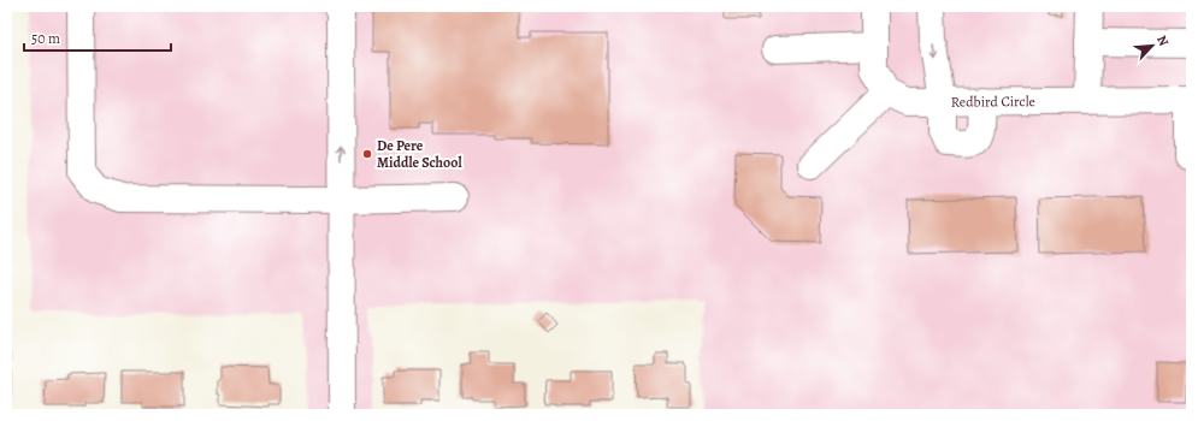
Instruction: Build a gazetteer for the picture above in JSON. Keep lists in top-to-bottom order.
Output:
{
  "streets": {
    "street": ["Redbird Circle"]
  },
  "places": ["De Pere Middle School"],
  "scale_bar": "50 m",
  "north": "top right"
}
